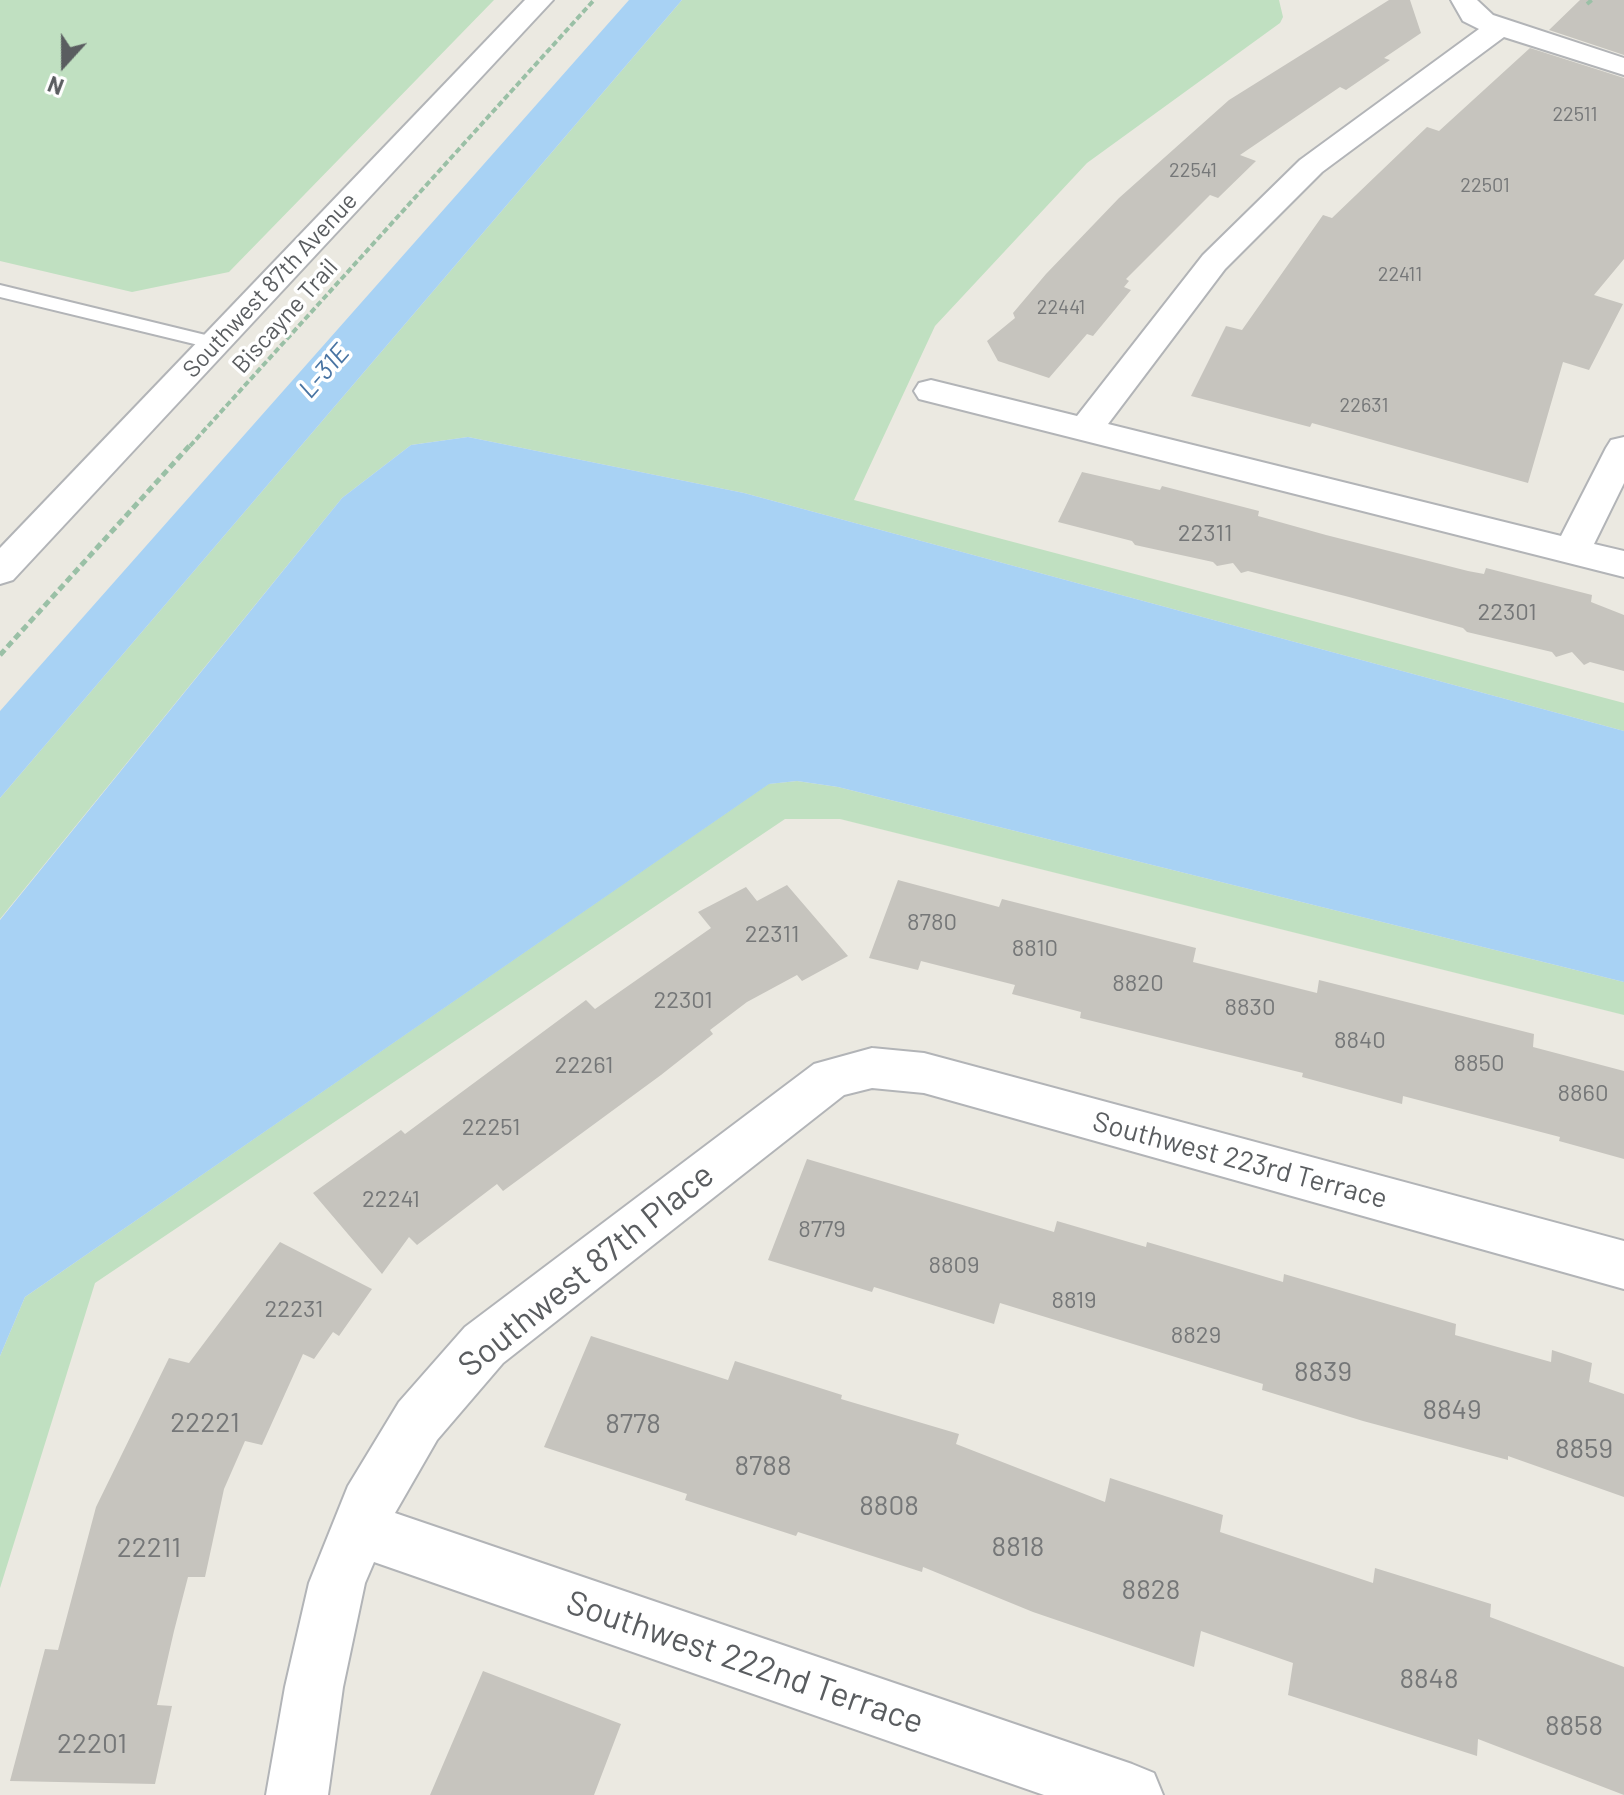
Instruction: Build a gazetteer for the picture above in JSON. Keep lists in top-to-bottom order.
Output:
{
  "streets": {
    "street": [
      "Southwest 87th Avenue",
      "Southwest 223rd Terrace",
      "Southwest 87th Place",
      "Southwest 222nd Terrace"
    ],
    "path": ["Biscayne Trail"]
  },
  "crossings": [
    ["Southwest 223rd Terrace", "Southwest 87th Place"],
    ["Southwest 87th Place", "Southwest 222nd Terrace"]
  ],
  "water": ["L-31E"],
  "house_numbers": [
    "22511",
    "22541",
    "22501",
    "22411",
    "22441",
    "22631",
    "22311",
    "22301",
    "8780",
    "22311",
    "8810",
    "8820",
    "22301",
    "8830",
    "8840",
    "8850",
    "22261",
    "8860",
    "22251",
    "22241",
    "8779",
    "8809",
    "8819",
    "22231",
    "8829",
    "8839",
    "8849",
    "22221",
    "8778",
    "8859",
    "8788",
    "8808",
    "8818",
    "22211",
    "8828",
    "8848",
    "8858",
    "22201"
  ],
  "north": "bottom"
}
